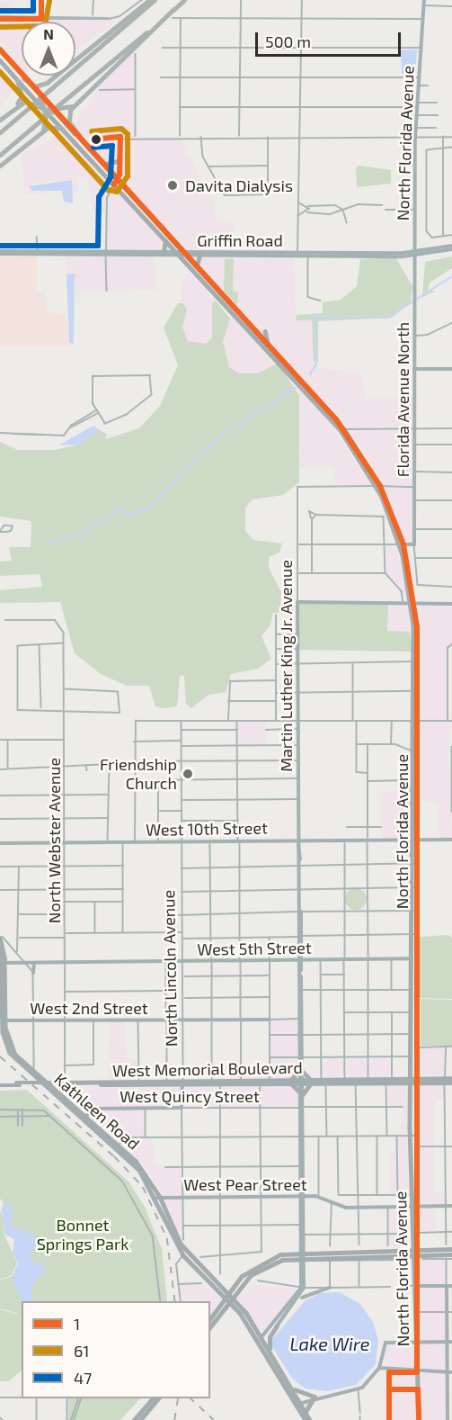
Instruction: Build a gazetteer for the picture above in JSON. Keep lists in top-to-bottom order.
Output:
{
  "streets": {
    "main road": ["North Florida Avenue", "West Memorial Boulevard", "Kathleen Road"],
    "street": [
      "Griffin Road",
      "Florida Avenue North",
      "Martin Luther King Jr. Avenue",
      "West 10th Street",
      "North Webster Avenue",
      "West 5th Street",
      "North Lincoln Avenue",
      "West 2nd Street",
      "West Quincy Street",
      "West Pear Street"
    ]
  },
  "crossings": [
    ["North Florida Avenue", "Griffin Road"],
    ["North Florida Avenue", "Florida Avenue North"],
    ["North Florida Avenue", "Martin Luther King Jr. Avenue"],
    ["North Florida Avenue", "West 10th Street"],
    ["North Florida Avenue", "West 5th Street"],
    ["North Florida Avenue", "West Memorial Boulevard"],
    ["North Florida Avenue", "West Pear Street"],
    ["Griffin Road", "Florida Avenue North"],
    ["Martin Luther King Jr. Avenue", "West 10th Street"],
    ["Martin Luther King Jr. Avenue", "West 5th Street"],
    ["Martin Luther King Jr. Avenue", "West Memorial Boulevard"],
    ["Martin Luther King Jr. Avenue", "West Quincy Street"],
    ["Martin Luther King Jr. Avenue", "Kathleen Road"],
    ["Martin Luther King Jr. Avenue", "West Pear Street"],
    ["West 10th Street", "North Webster Avenue"],
    ["West 10th Street", "North Lincoln Avenue"],
    ["North Webster Avenue", "West 5th Street"],
    ["North Webster Avenue", "West 2nd Street"],
    ["West 5th Street", "North Lincoln Avenue"],
    ["West 5th Street", "Kathleen Road"],
    ["North Lincoln Avenue", "West 2nd Street"],
    ["North Lincoln Avenue", "West Memorial Boulevard"],
    ["North Lincoln Avenue", "West Quincy Street"],
    ["North Lincoln Avenue", "West Pear Street"],
    ["West 2nd Street", "Kathleen Road"],
    ["West Quincy Street", "Kathleen Road"],
    ["Kathleen Road", "West Pear Street"]
  ],
  "water": ["Lake Wire"],
  "parks": ["Bonnet Springs Park"],
  "places": ["Davita Dialysis", "Friendship Church"],
  "lines": ["transit line 1", "transit line 61", "transit line 47"],
  "legend": ["1", "61", "47"],
  "scale_bar": "500 m",
  "north": "top"
}
